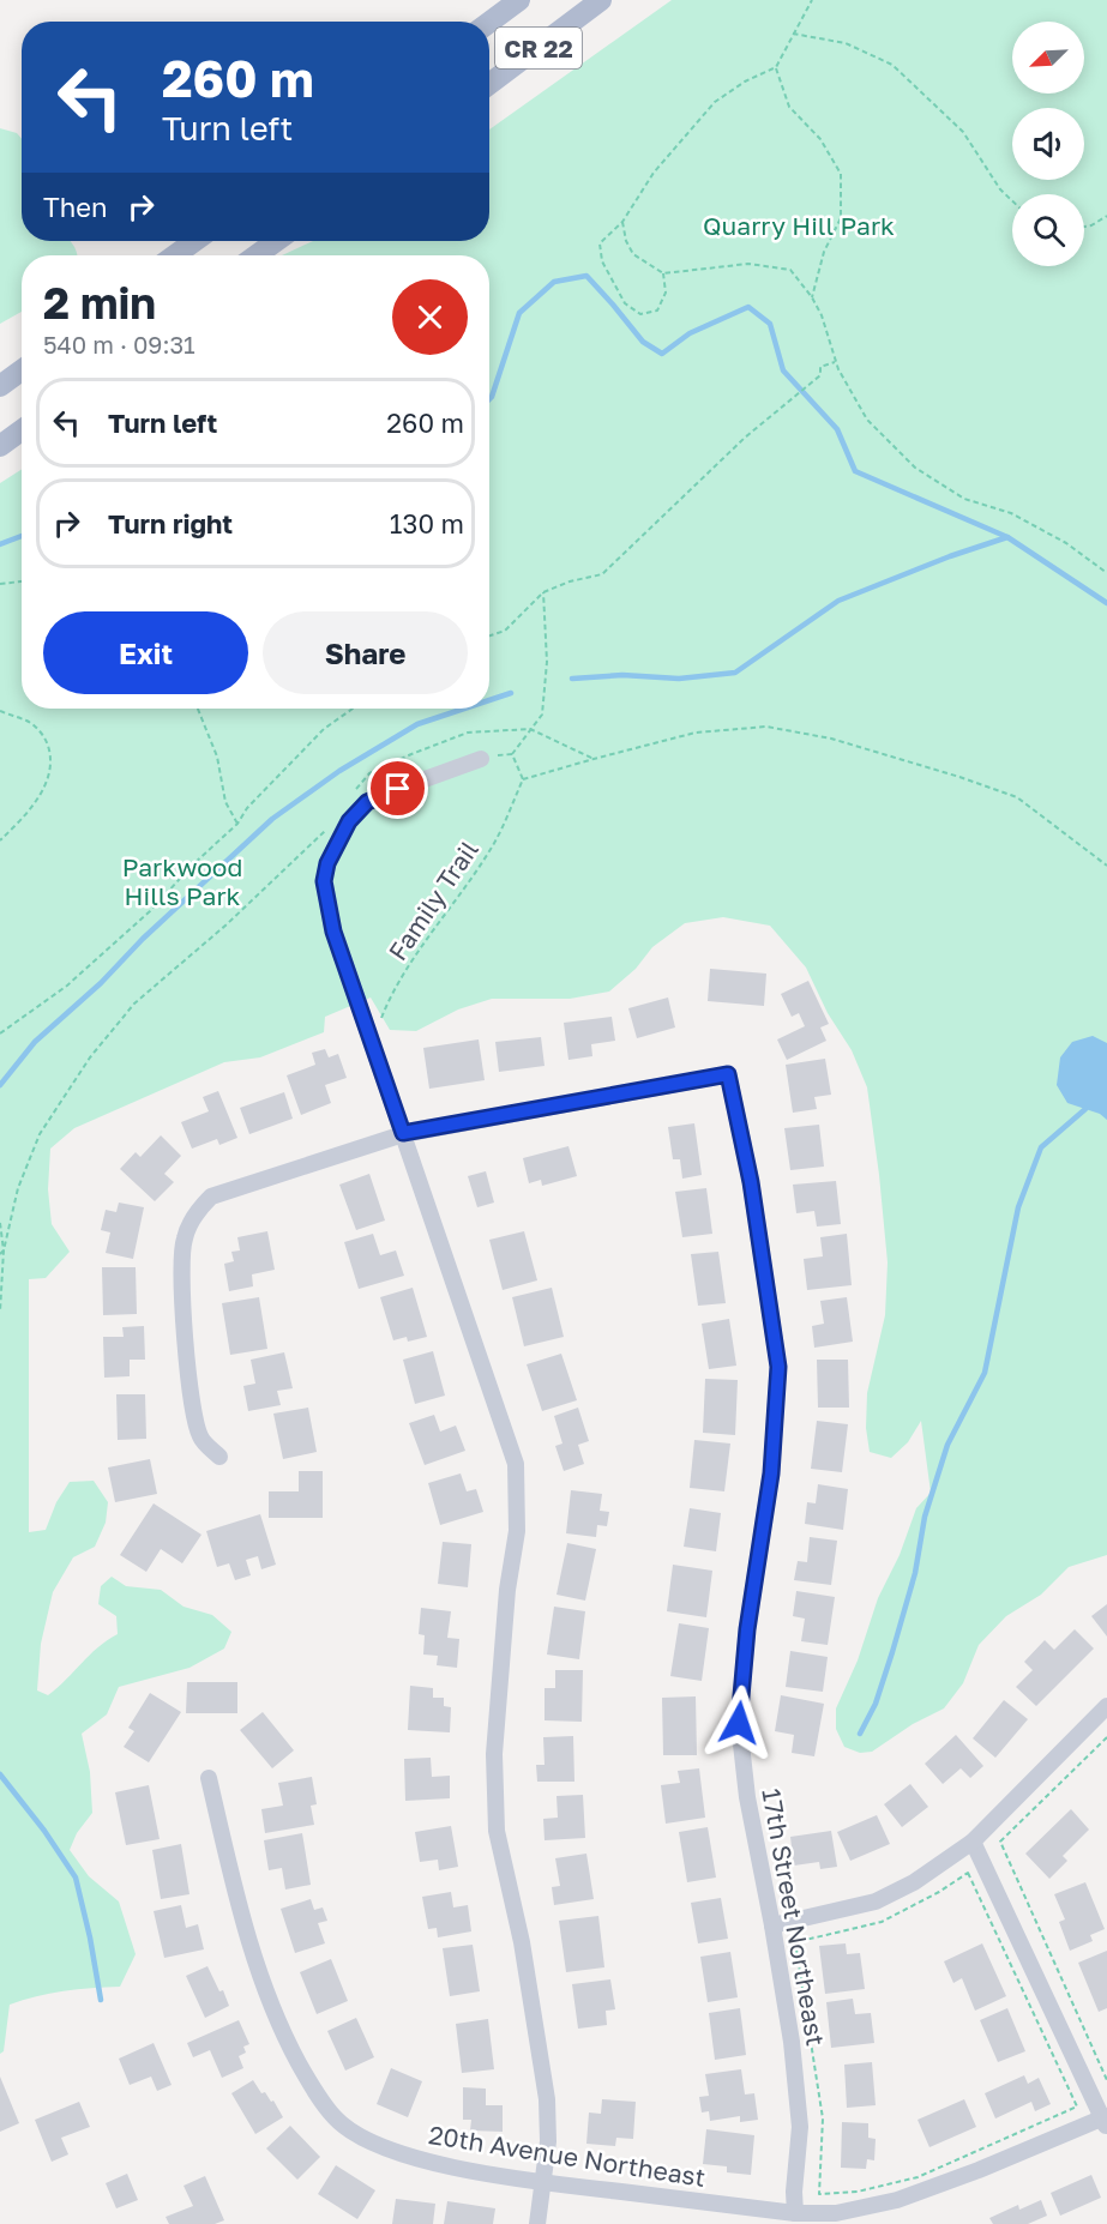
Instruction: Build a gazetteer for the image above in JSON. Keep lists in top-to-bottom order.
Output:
{
  "streets": {
    "main road": ["CR 22"],
    "street": ["17th Street Northeast", "20th Avenue Northeast"],
    "path": ["Family Trail"]
  },
  "crossings": [
    ["17th Street Northeast", "20th Avenue Northeast"]
  ],
  "parks": ["Quarry Hill Park", "Parkwood Hills Park"],
  "north": "bottom left",
  "page": {
    "turn": ["260 m", "Turn left"],
    "then": "Then",
    "heading": ["2 min", "540 m · 09:31"],
    "list": [
      {
        "name": "Turn left",
        "value": "260 m"
      },
      {
        "name": "Turn right",
        "value": "130 m"
      }
    ],
    "buttons": ["Exit", "Share"]
  }
}
